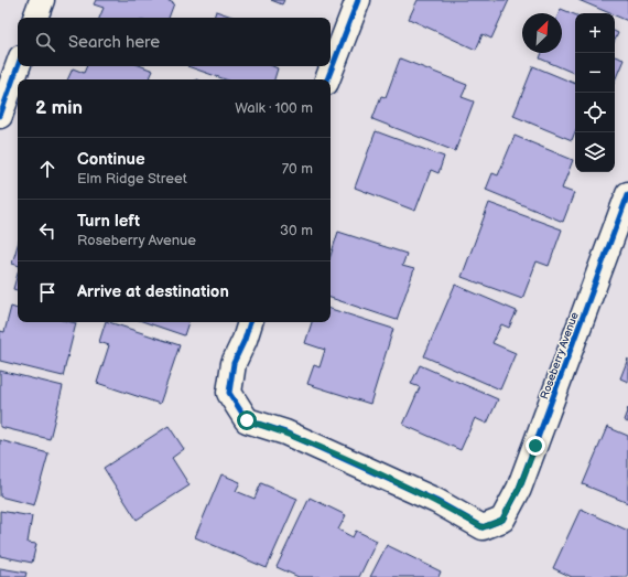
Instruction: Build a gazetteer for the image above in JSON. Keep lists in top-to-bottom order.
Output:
{
  "streets": {
    "street": ["Roseberry Avenue"]
  },
  "north": "top right",
  "page": {
    "map_buttons": ["+", "−"],
    "search": "Search here",
    "heading": ["2 min", "Walk · 100 m"],
    "list": [
      ["Continue", "Elm Ridge Street", "70 m"],
      ["Turn left", "Roseberry Avenue", "30 m"],
      "Arrive at destination"
    ]
  }
}
